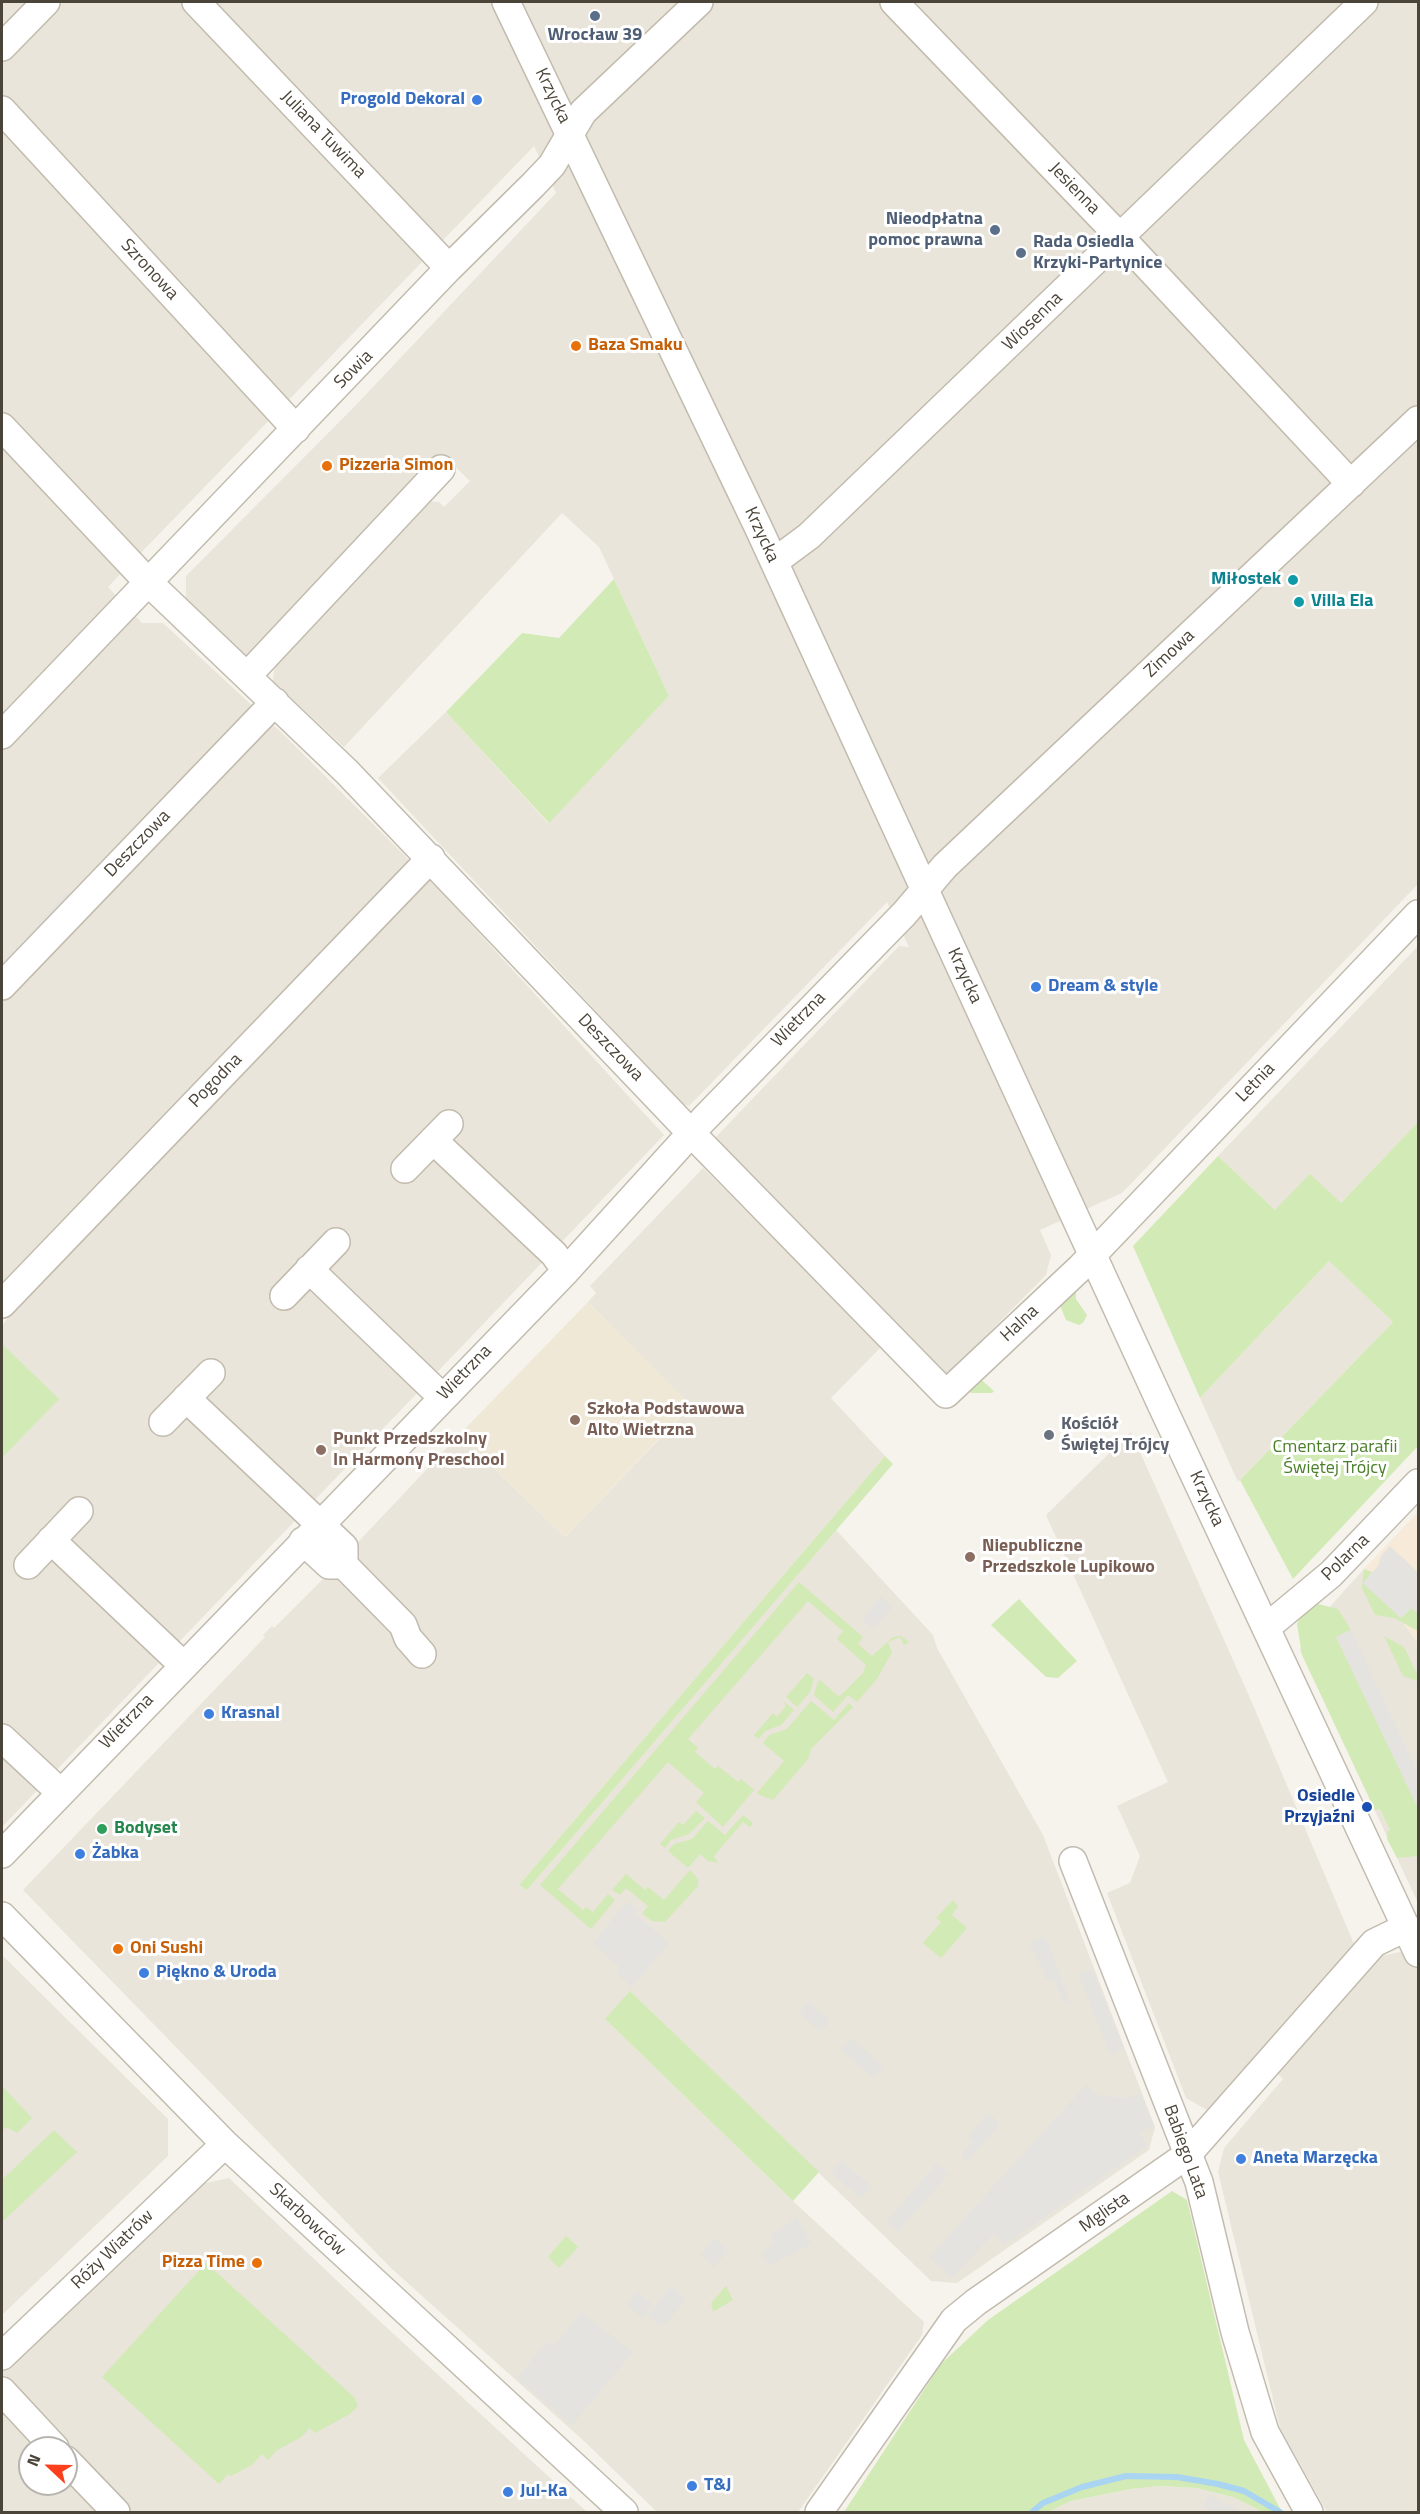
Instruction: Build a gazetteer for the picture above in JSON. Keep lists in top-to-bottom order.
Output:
{
  "streets": {
    "street": [
      "Krzycka",
      "Juliana Tuwima",
      "Jesienna",
      "Szronowa",
      "Wiosenna",
      "Sowia",
      "Zimowa",
      "Deszczowa",
      "Wietrzna",
      "Pogodna",
      "Letnia",
      "Halna",
      "Polarna",
      "Babiego Lata",
      "Mglista",
      "Skarbowców",
      "Róży Wiatrów"
    ]
  },
  "crossings": [
    ["Krzycka", "Wiosenna"],
    ["Krzycka", "Sowia"],
    ["Krzycka", "Zimowa"],
    ["Krzycka", "Wietrzna"],
    ["Krzycka", "Letnia"],
    ["Krzycka", "Halna"],
    ["Krzycka", "Polarna"],
    ["Krzycka", "Mglista"],
    ["Juliana Tuwima", "Sowia"],
    ["Jesienna", "Wiosenna"],
    ["Jesienna", "Zimowa"],
    ["Szronowa", "Sowia"],
    ["Sowia", "Deszczowa"],
    ["Zimowa", "Wietrzna"],
    ["Deszczowa", "Wietrzna"],
    ["Deszczowa", "Pogodna"],
    ["Deszczowa", "Halna"],
    ["Letnia", "Halna"],
    ["Babiego Lata", "Mglista"],
    ["Skarbowców", "Róży Wiatrów"]
  ],
  "parks": ["Cmentarz parafii Świętej Trójcy"],
  "places": [
    "Wrocław 39",
    "Progold Dekoral",
    "Nieodpłatna pomoc prawna",
    "Rada Osiedla Krzyki-Partynice",
    "Baza Smaku",
    "Pizzeria Simon",
    "Miłostek",
    "Villa Ela",
    "Dream & style",
    "Szkoła Podstawowa Alto Wietrzna",
    "Kościół Świętej Trójcy",
    "Punkt Przedszkolny In Harmony Preschool",
    "Niepubliczne Przedszkole Lupikowo",
    "Krasnal",
    "Osiedle Przyjaźni",
    "Bodyset",
    "Żabka",
    "Oni Sushi",
    "Piękno & Uroda",
    "Aneta Marzęcka",
    "Pizza Time",
    "T&J",
    "Jul-Ka"
  ],
  "north": "left"
}
